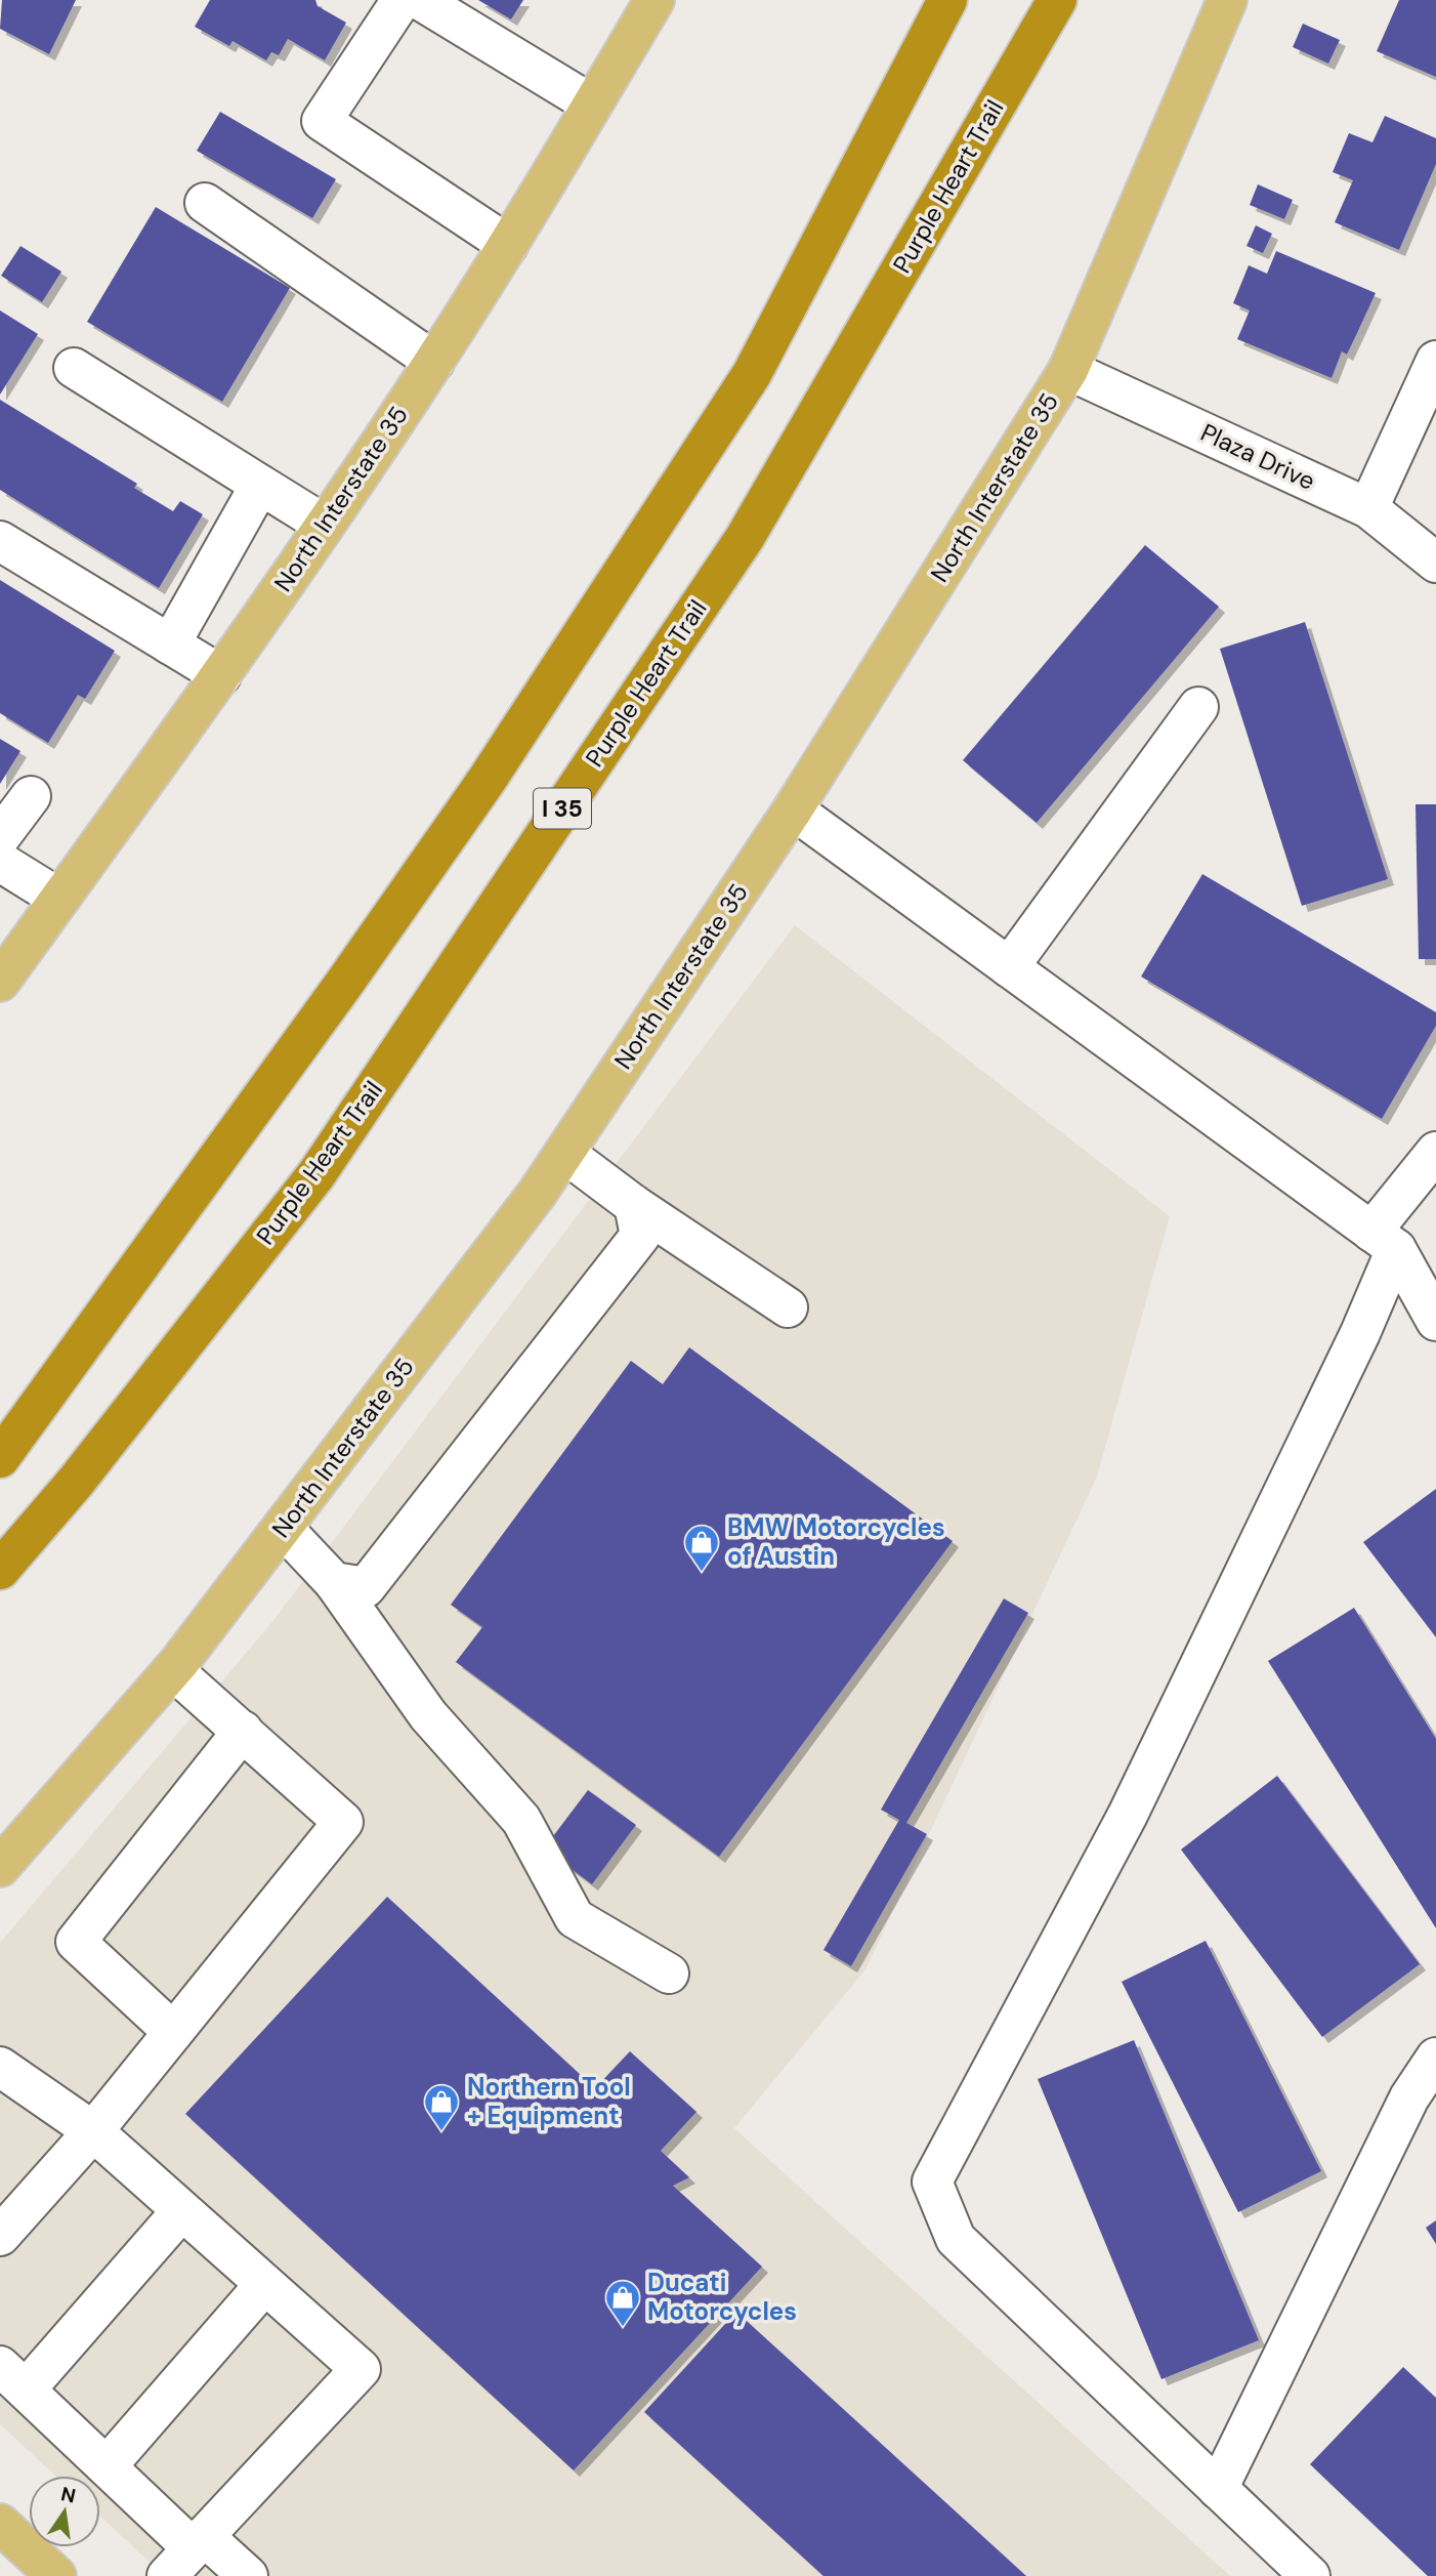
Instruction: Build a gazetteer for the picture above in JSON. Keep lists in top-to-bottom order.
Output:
{
  "streets": {
    "highway": ["Purple Heart Trail", "I 35"],
    "main road": ["North Interstate 35"],
    "street": ["Plaza Drive"]
  },
  "crossings": [
    ["Plaza Drive", "North Interstate 35"]
  ],
  "places": {
    "shop": ["BMW Motorcycles of Austin", "Northern Tool + Equipment", "Ducati Motorcycles"]
  },
  "north": "top"
}
